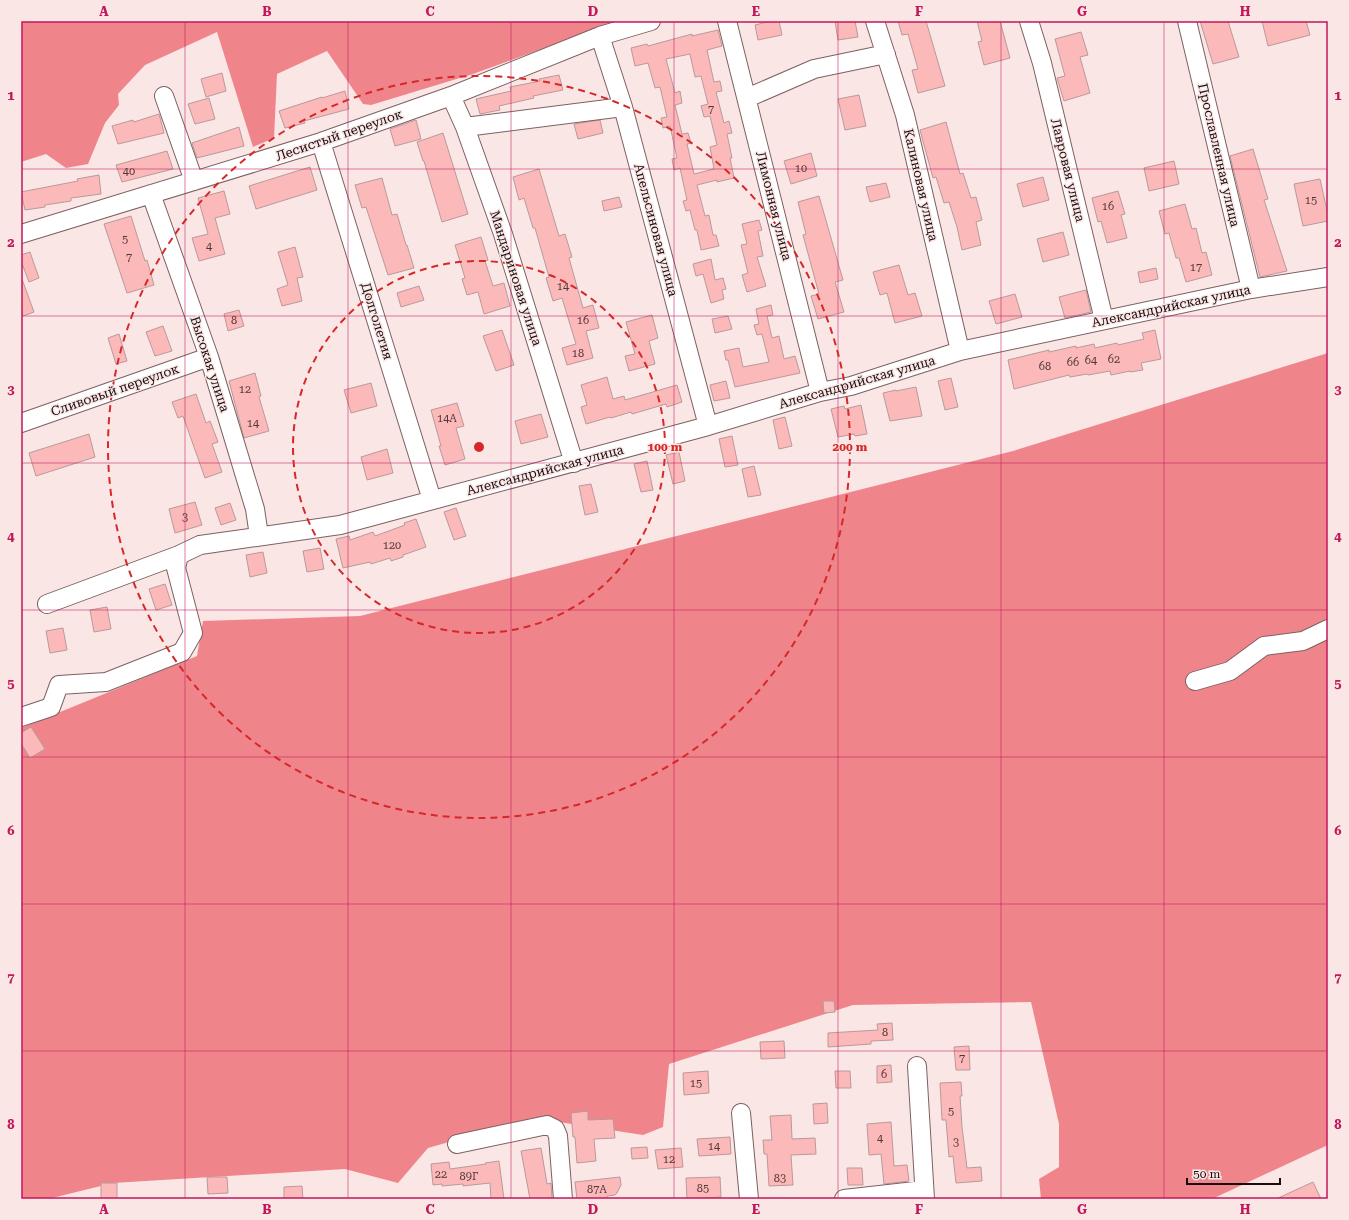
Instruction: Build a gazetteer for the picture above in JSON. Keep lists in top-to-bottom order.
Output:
{
  "streets": {
    "street": [
      "Лесистый переулок",
      "Прославленная улица",
      "Лавровая улица",
      "Калиновая улица",
      "Лимонная улица",
      "Апельсиновая улица",
      "Мандариновая улица",
      "Александрийская улица",
      "Долголетия",
      "Высокая улица",
      "Сливовый переулок"
    ]
  },
  "crossings": [
    ["Лесистый переулок", "Апельсиновая улица"],
    ["Лесистый переулок", "Мандариновая улица"],
    ["Лесистый переулок", "Долголетия"],
    ["Лесистый переулок", "Высокая улица"],
    ["Прославленная улица", "Александрийская улица"],
    ["Лавровая улица", "Александрийская улица"],
    ["Калиновая улица", "Александрийская улица"],
    ["Лимонная улица", "Александрийская улица"],
    ["Апельсиновая улица", "Александрийская улица"],
    ["Мандариновая улица", "Александрийская улица"],
    ["Александрийская улица", "Долголетия"],
    ["Александрийская улица", "Высокая улица"],
    ["Высокая улица", "Сливовый переулок"]
  ],
  "house_numbers": [
    "7",
    "10",
    "40",
    "15",
    "16",
    "5",
    "4",
    "7",
    "17",
    "14",
    "8",
    "16",
    "18",
    "62",
    "64",
    "66",
    "68",
    "12",
    "14А",
    "14",
    "3",
    "120",
    "8",
    "7",
    "6",
    "15",
    "5",
    "4",
    "3",
    "14",
    "12",
    "22",
    "89Г",
    "83",
    "85",
    "87А"
  ],
  "scale_bar": "50 m",
  "grid": {
    "columns": [
      "A",
      "B",
      "C",
      "D",
      "E",
      "F",
      "G",
      "H"
    ],
    "rows": [
      "1",
      "2",
      "3",
      "4",
      "5",
      "6",
      "7",
      "8"
    ]
  },
  "rings": ["100 m", "200 m"]
}
